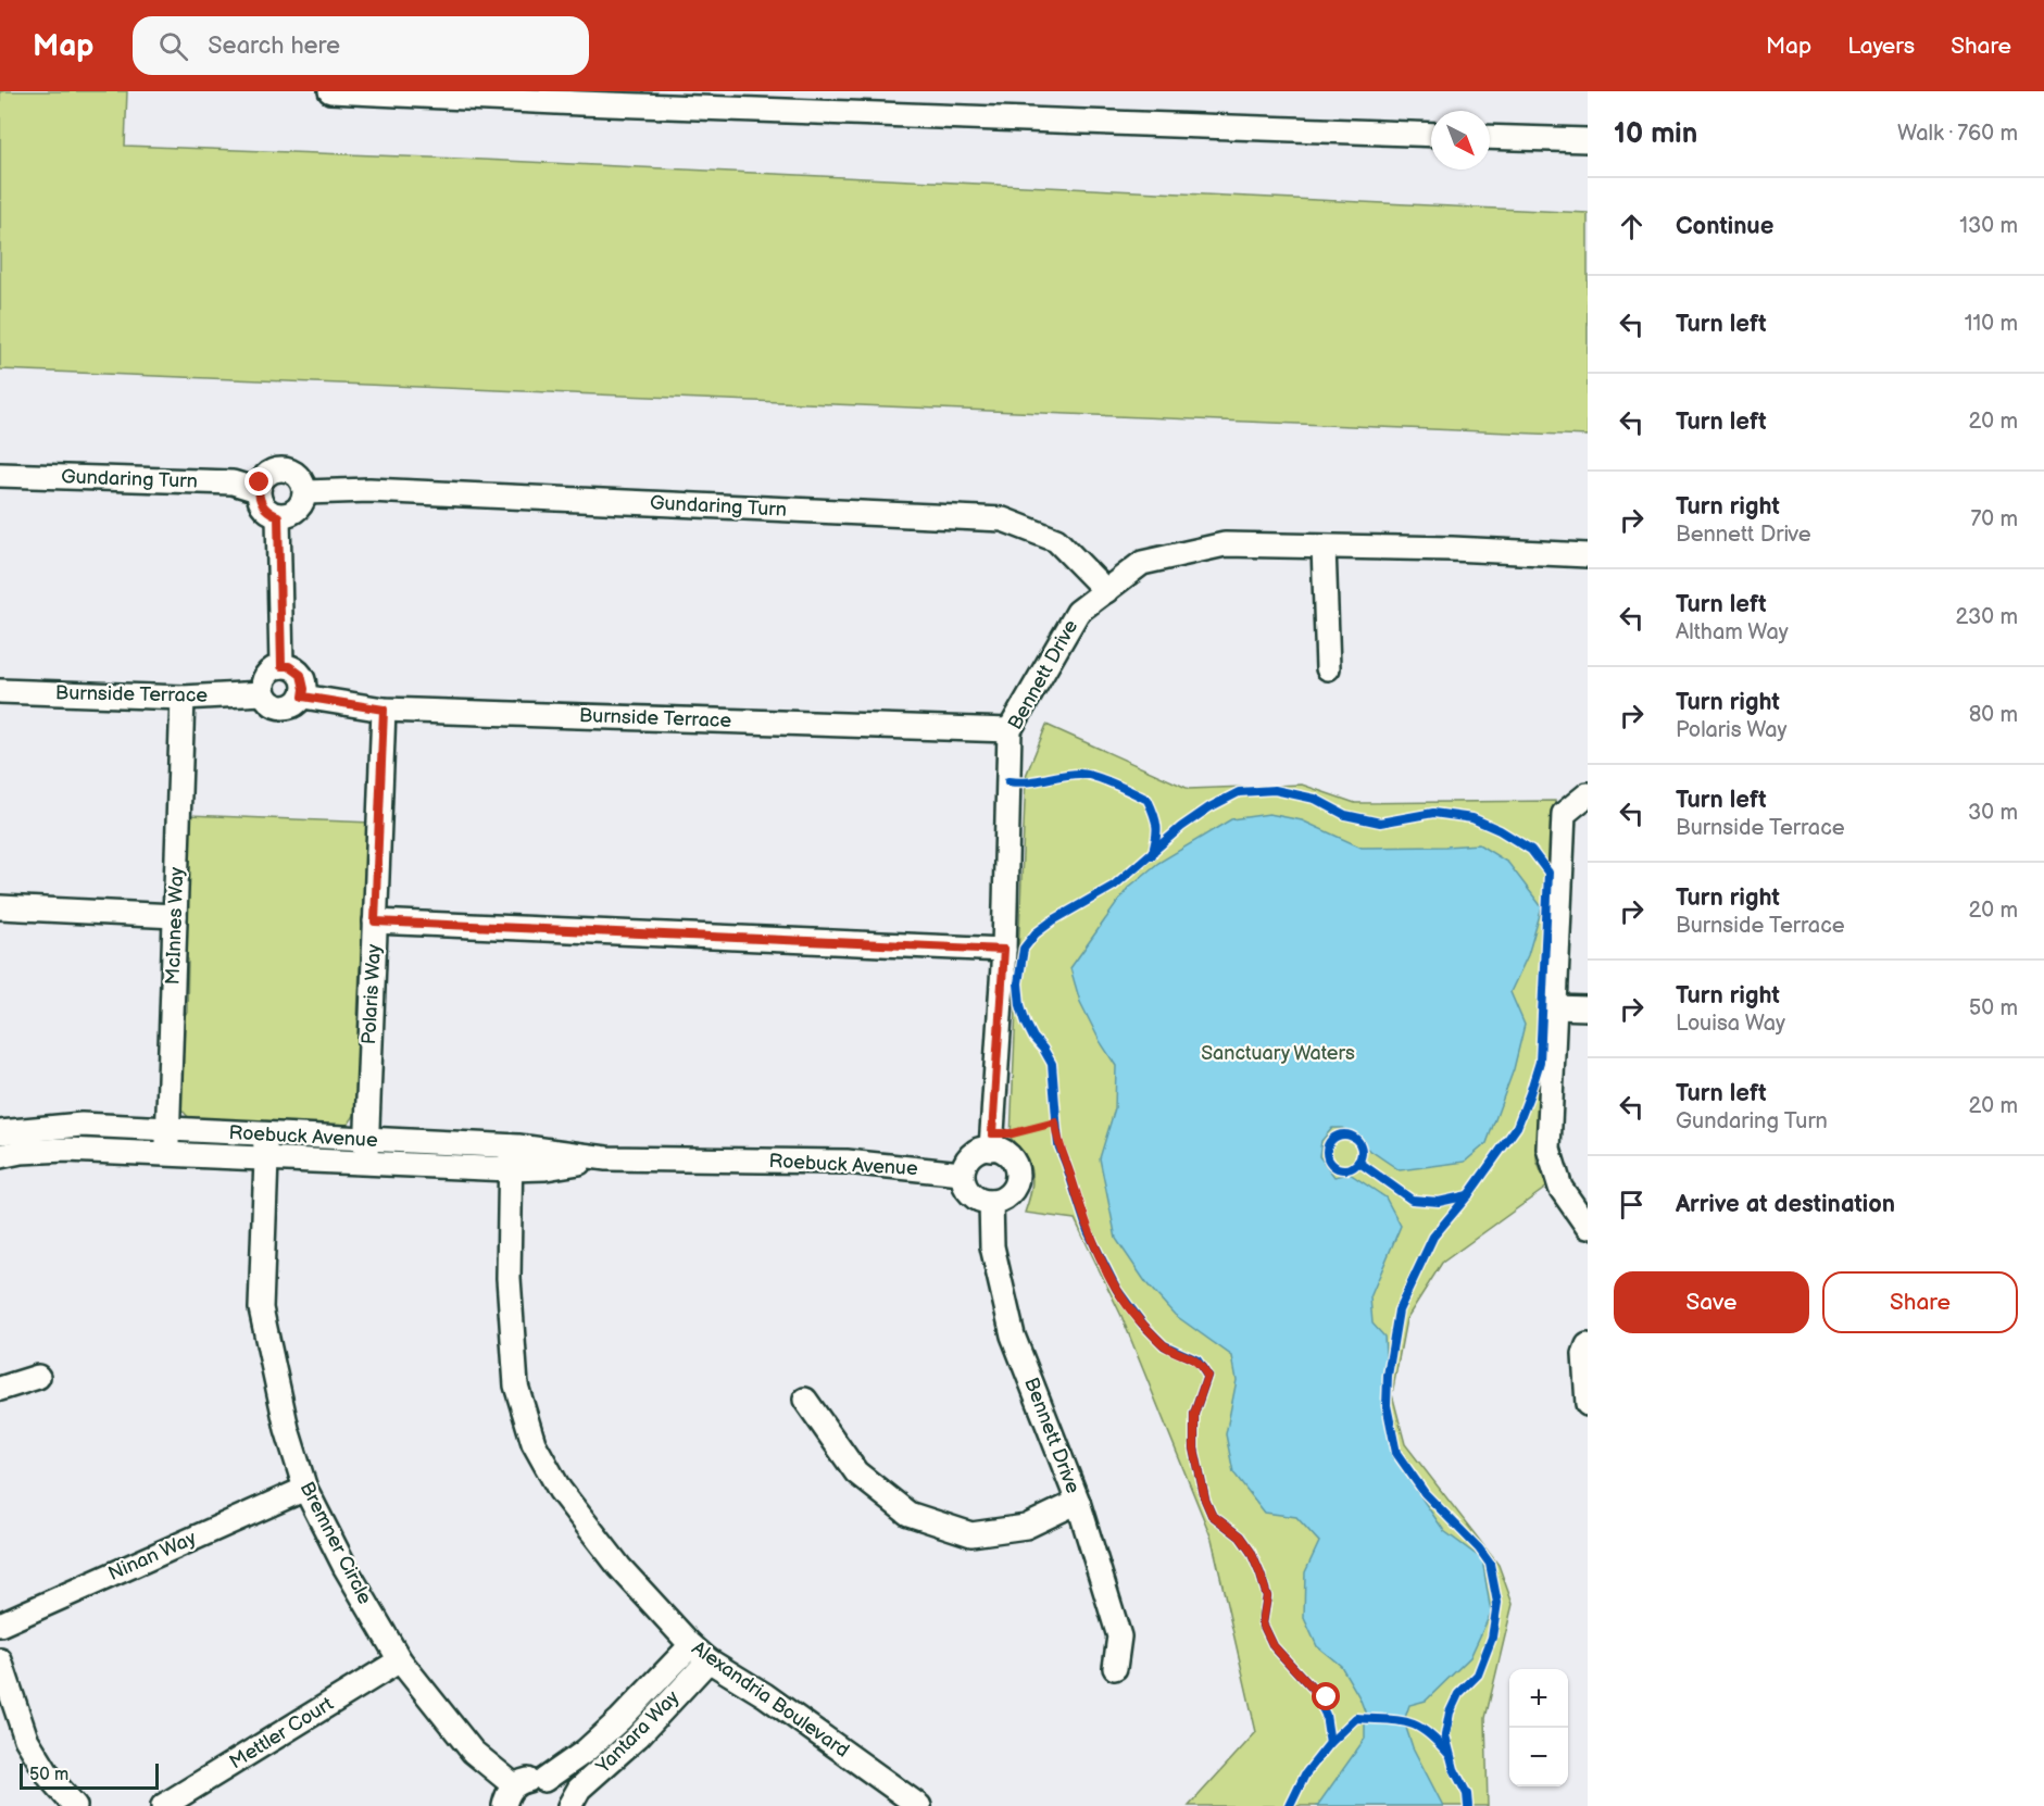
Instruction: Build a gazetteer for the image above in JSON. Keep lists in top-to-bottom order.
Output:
{
  "streets": {
    "street": [
      "Gundaring Turn",
      "Bennett Drive",
      "Burnside Terrace",
      "McInnes Way",
      "Polaris Way",
      "Roebuck Avenue",
      "Bremner Circle",
      "Ninan Way",
      "Alexandria Boulevard",
      "Yantara Way",
      "Mettler Court"
    ]
  },
  "crossings": [
    ["Gundaring Turn", "Bennett Drive"],
    ["Bennett Drive", "Burnside Terrace"],
    ["Bennett Drive", "Roebuck Avenue"],
    ["Burnside Terrace", "McInnes Way"],
    ["Burnside Terrace", "Polaris Way"],
    ["McInnes Way", "Roebuck Avenue"],
    ["Polaris Way", "Roebuck Avenue"],
    ["Roebuck Avenue", "Bremner Circle"],
    ["Roebuck Avenue", "Alexandria Boulevard"],
    ["Bremner Circle", "Ninan Way"],
    ["Bremner Circle", "Yantara Way"],
    ["Bremner Circle", "Mettler Court"],
    ["Alexandria Boulevard", "Yantara Way"]
  ],
  "parks": ["Sanctuary Waters"],
  "scale_bar": "50 m",
  "north": "bottom right",
  "page": {
    "header": "Map",
    "search": "Search here",
    "nav": ["Map", "Layers", "Share"],
    "heading": ["10 min", "Walk · 760 m"],
    "list": [
      ["Continue", "130 m"],
      ["Turn left", "110 m"],
      ["Turn left", "20 m"],
      ["Turn right", "Bennett Drive", "70 m"],
      ["Turn left", "Altham Way", "230 m"],
      ["Turn right", "Polaris Way", "80 m"],
      ["Turn left", "Burnside Terrace", "30 m"],
      ["Turn right", "Burnside Terrace", "20 m"],
      ["Turn right", "Louisa Way", "50 m"],
      ["Turn left", "Gundaring Turn", "20 m"],
      "Arrive at destination"
    ],
    "buttons": ["Save", "Share"],
    "map_buttons": ["+", "−"],
    "scale": "50 m"
  }
}
